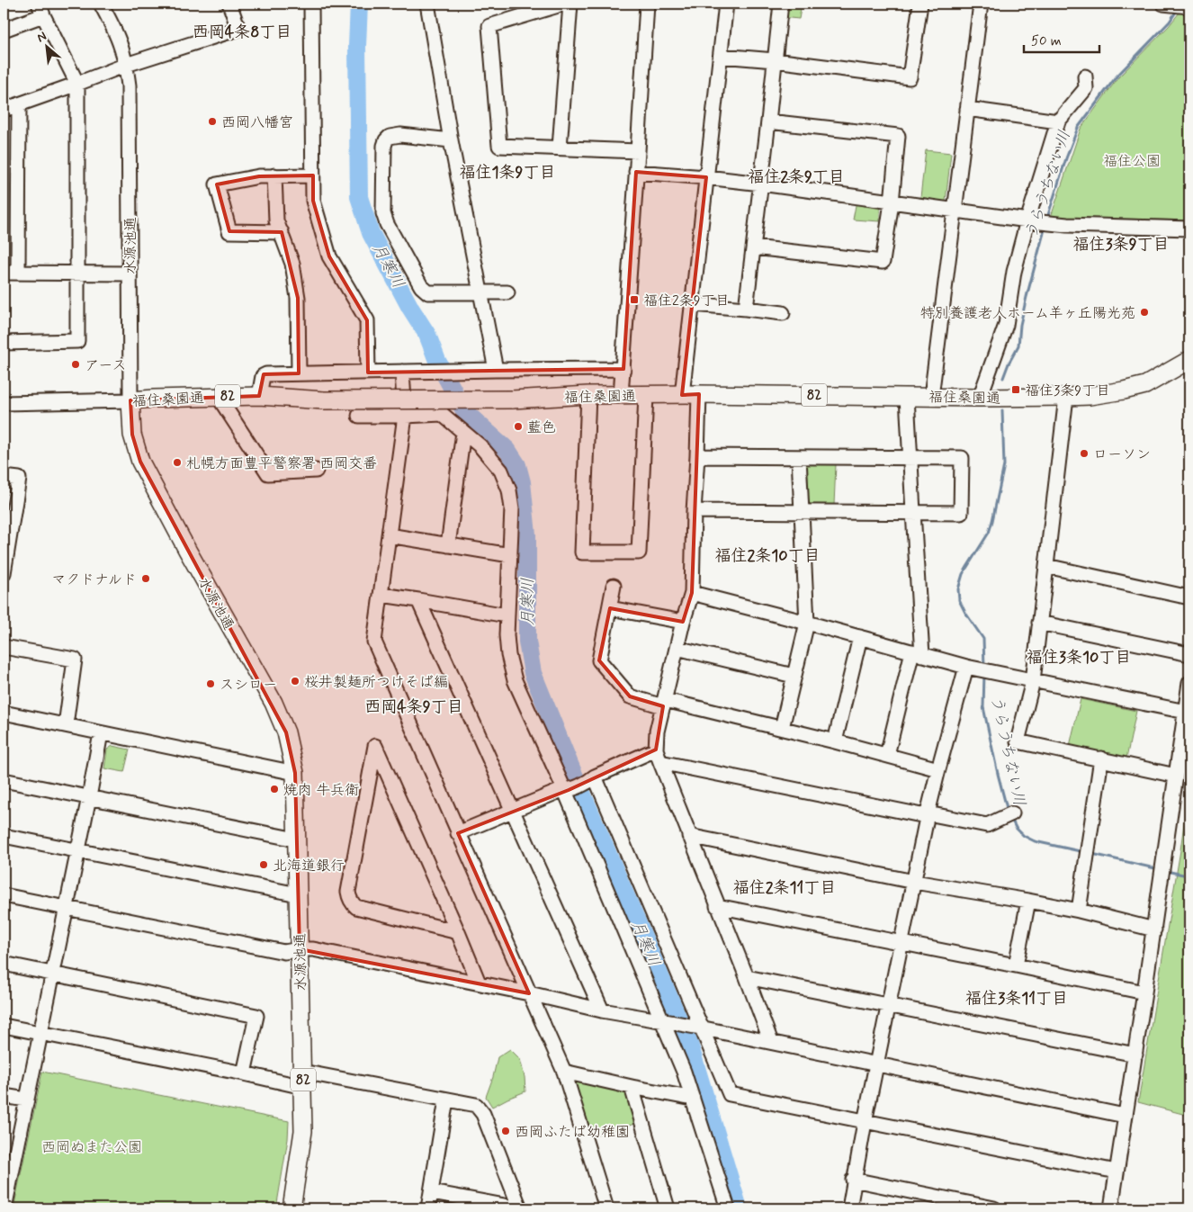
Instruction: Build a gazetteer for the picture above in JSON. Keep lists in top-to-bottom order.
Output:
{
  "streets": {
    "main road": ["水源池通", "82", "福住桑園通"]
  },
  "crossings": [
    ["水源池通", "福住桑園通"]
  ],
  "districts": [
    "西岡4条8丁目",
    "福住1条9丁目",
    "福住2条9丁目",
    "福住3条9丁目",
    "福住2条10丁目",
    "福住3条10丁目",
    "西岡4条9丁目",
    "福住2条11丁目",
    "福住3条11丁目"
  ],
  "water": ["うらうちない川", "月寒川"],
  "parks": ["福住公園", "西岡ぬまた公園"],
  "places": {
    "other": [
      "西岡八幡宮",
      "特別養護老人ホーム羊ヶ丘陽光苑",
      "アース",
      "藍色",
      "ローソン",
      "札幌方面豊平警察署 西岡交番",
      "マクドナルド",
      "桜井製麺所つけそば編",
      "スシロー",
      "焼肉 牛兵衛",
      "北海道銀行",
      "西岡ふたば幼稚園"
    ],
    "transit": ["福住2条9丁目", "福住3条9丁目"]
  },
  "scale_bar": "50 m",
  "north": "top left"
}
